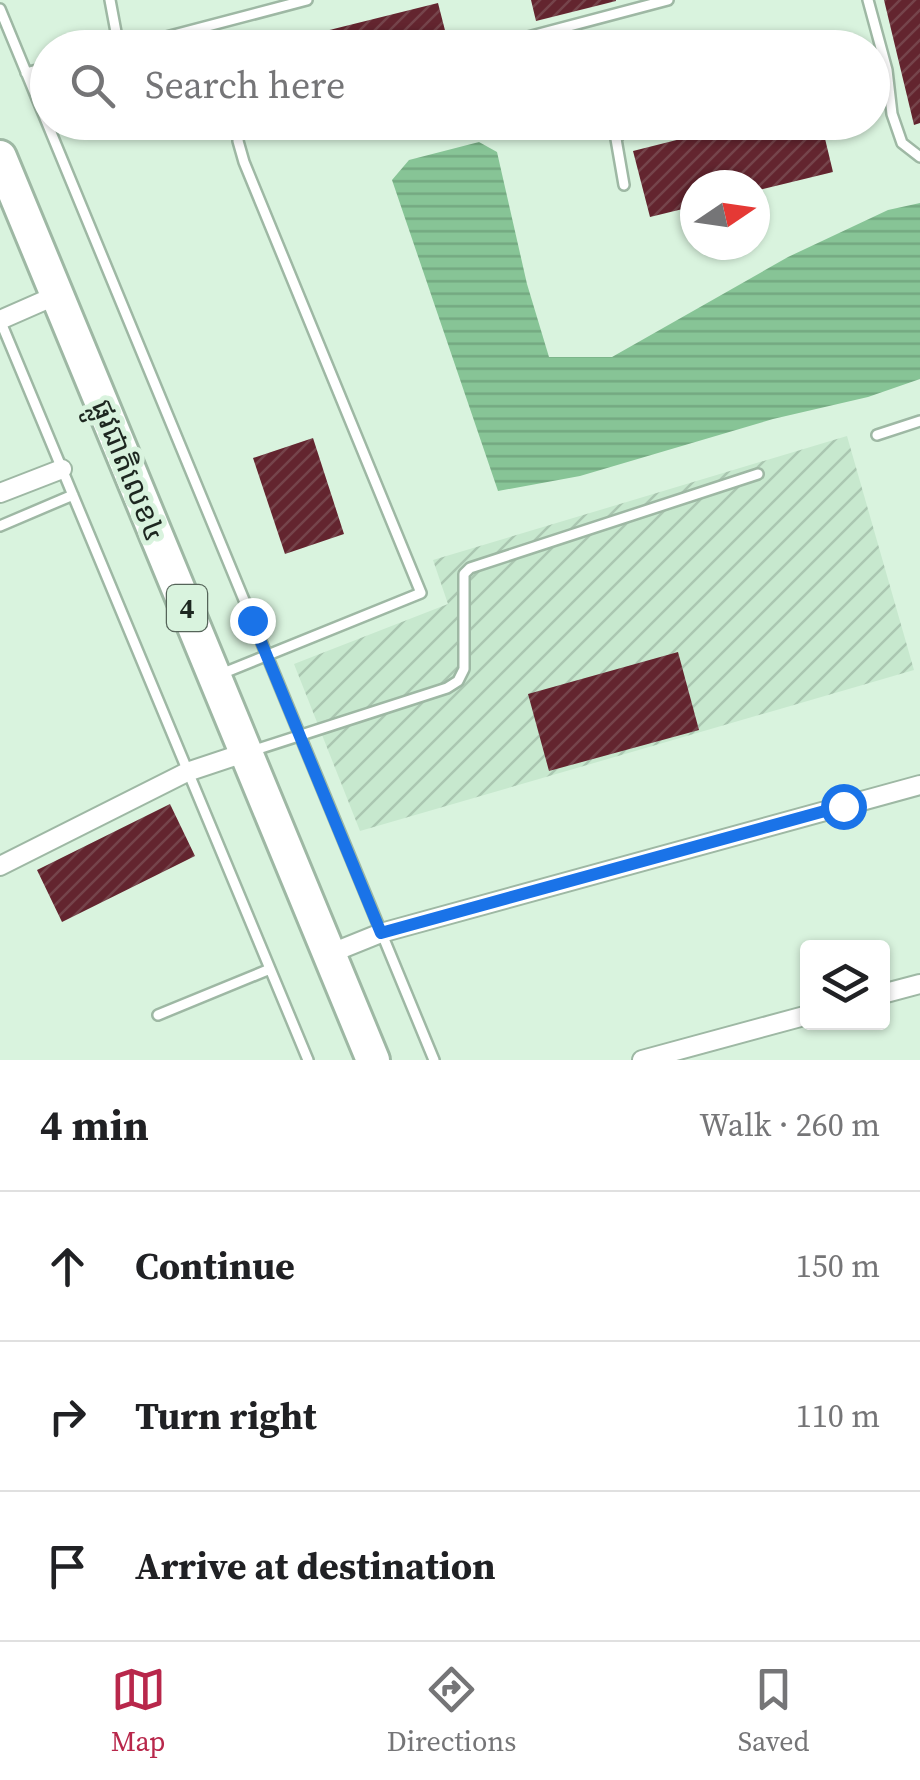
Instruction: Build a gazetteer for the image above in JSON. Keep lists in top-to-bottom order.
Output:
{
  "streets": {
    "highway": ["ផ្លូវជាតិលេខ៤", "4"]
  },
  "north": "right",
  "page": {
    "search": "Search here",
    "heading": ["4 min", "Walk · 260 m"],
    "list": [
      ["Continue", "150 m"],
      ["Turn right", "110 m"],
      "Arrive at destination"
    ],
    "nav": ["Map", "Directions", "Saved"]
  }
}
